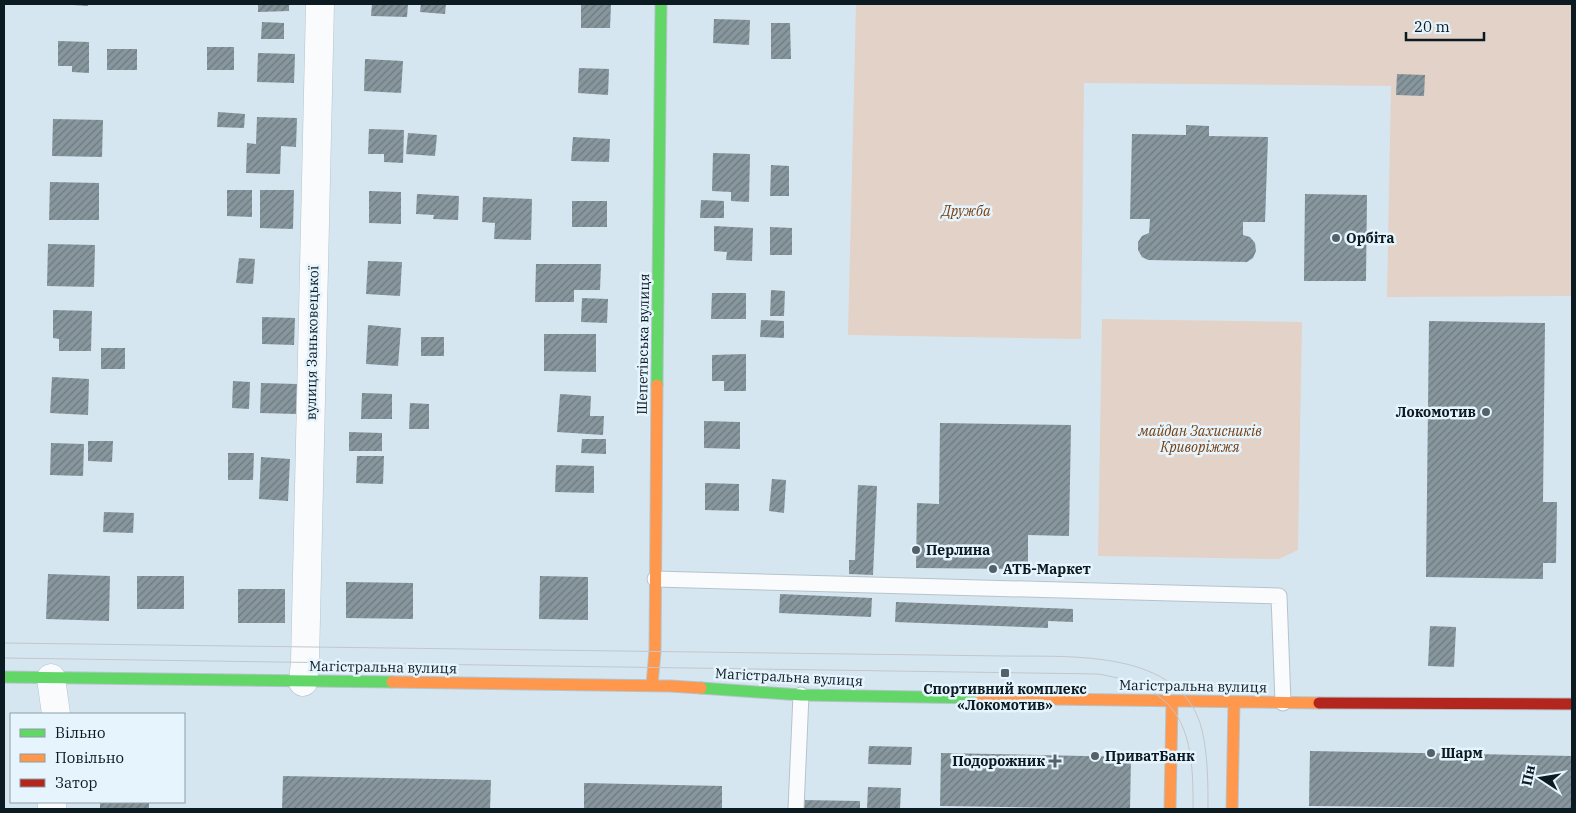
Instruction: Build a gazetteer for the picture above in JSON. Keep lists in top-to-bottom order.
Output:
{
  "streets": {
    "main road": ["Шепетівська вулиця", "Магістральна вулиця"],
    "street": ["вулиця Заньковецької"]
  },
  "crossings": [
    ["вулиця Заньковецької", "Магістральна вулиця"],
    ["Шепетівська вулиця", "Магістральна вулиця"]
  ],
  "parks": ["Дружба", "майдан Захисників Криворіжжя"],
  "places": {
    "other": [
      "Орбіта",
      "Локомотив",
      "Перлина",
      "АТБ-Маркет",
      "Шарм",
      "ПриватБанк"
    ],
    "transit": ["Спортивний комплекс «Локомотив»"],
    "health": ["Подорожник"]
  },
  "legend": ["Вільно", "Повільно", "Затор"],
  "scale_bar": "20 m",
  "north": "left"
}
